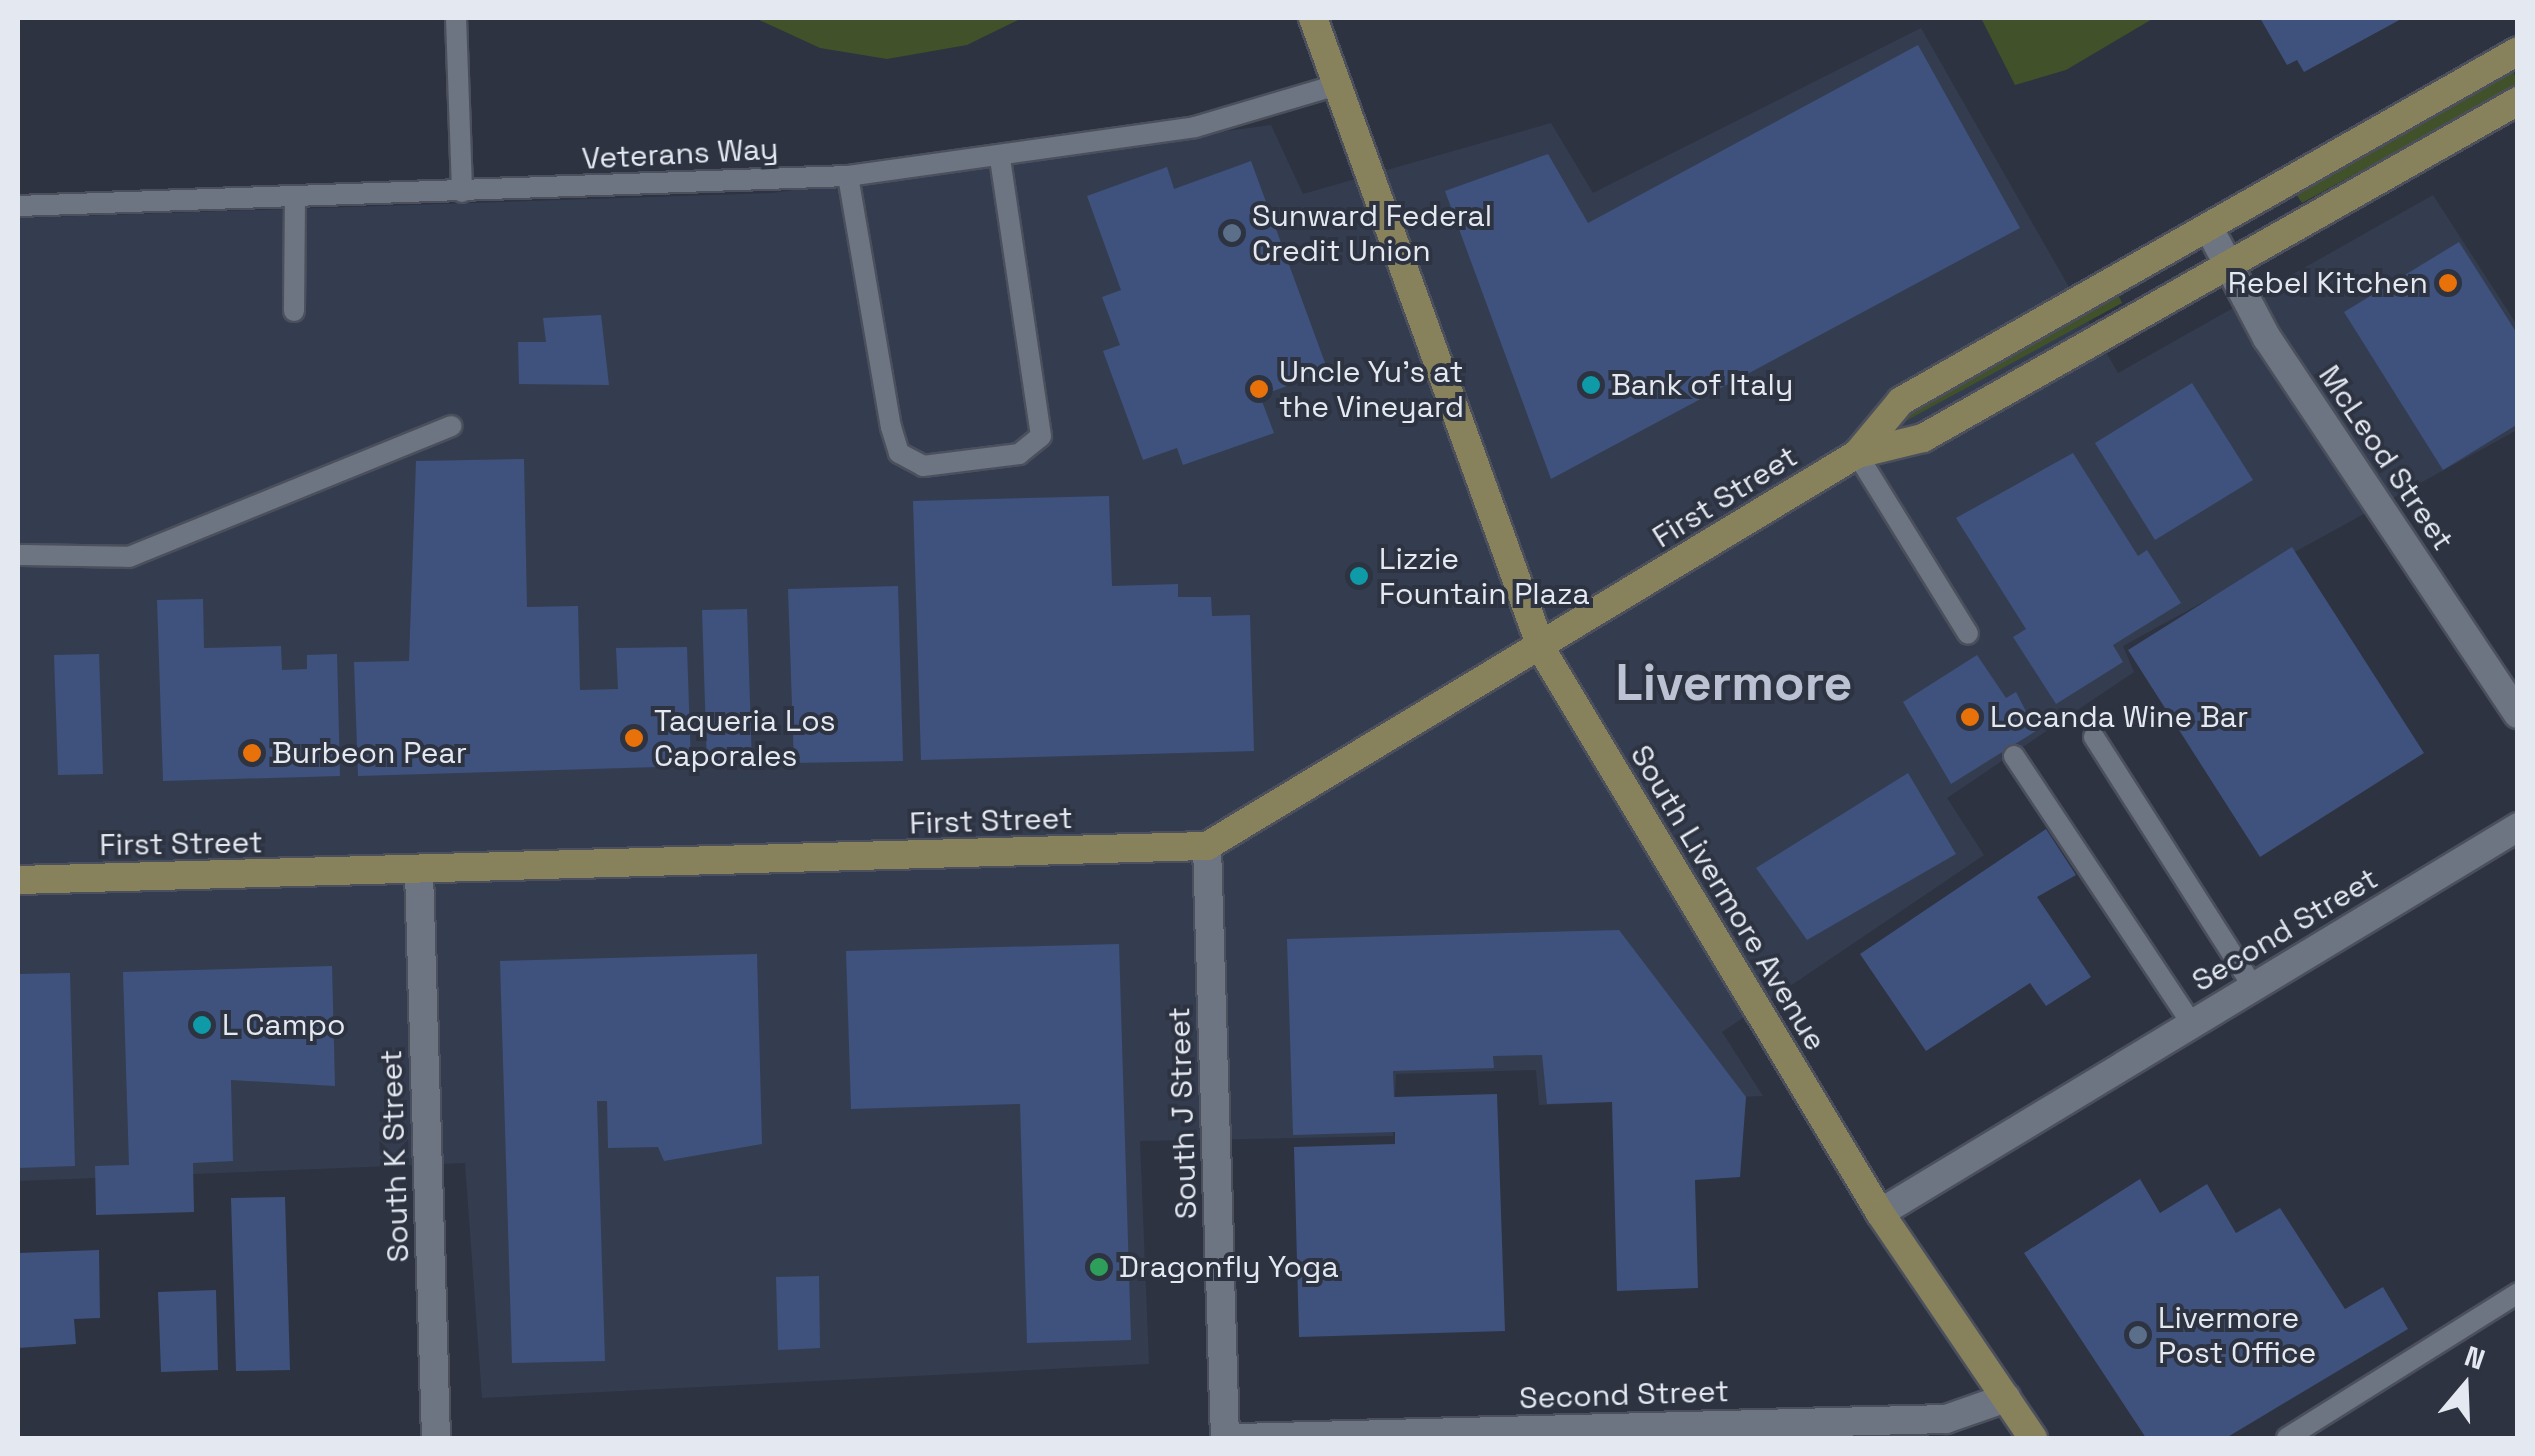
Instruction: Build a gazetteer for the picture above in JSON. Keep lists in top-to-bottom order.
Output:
{
  "streets": {
    "main road": ["First Street", "South Livermore Avenue"],
    "street": [
      "McLeod Street",
      "Second Street",
      "South J Street",
      "South K Street"
    ],
    "lane": ["Veterans Way"]
  },
  "crossings": [
    ["Veterans Way", "South Livermore Avenue"],
    ["McLeod Street", "First Street"],
    ["First Street", "South Livermore Avenue"],
    ["First Street", "South J Street"],
    ["First Street", "South K Street"],
    ["South Livermore Avenue", "Second Street"]
  ],
  "districts": ["Livermore"],
  "places": [
    "Sunward Federal Credit Union",
    "Rebel Kitchen",
    "Bank of Italy",
    "Uncle Yu's at the Vineyard",
    "Lizzie Fountain Plaza",
    "Locanda Wine Bar",
    "Taqueria Los Caporales",
    "Burbeon Pear",
    "L Campo",
    "Dragonfly Yoga",
    "Livermore Post Office"
  ],
  "north": "top"
}
